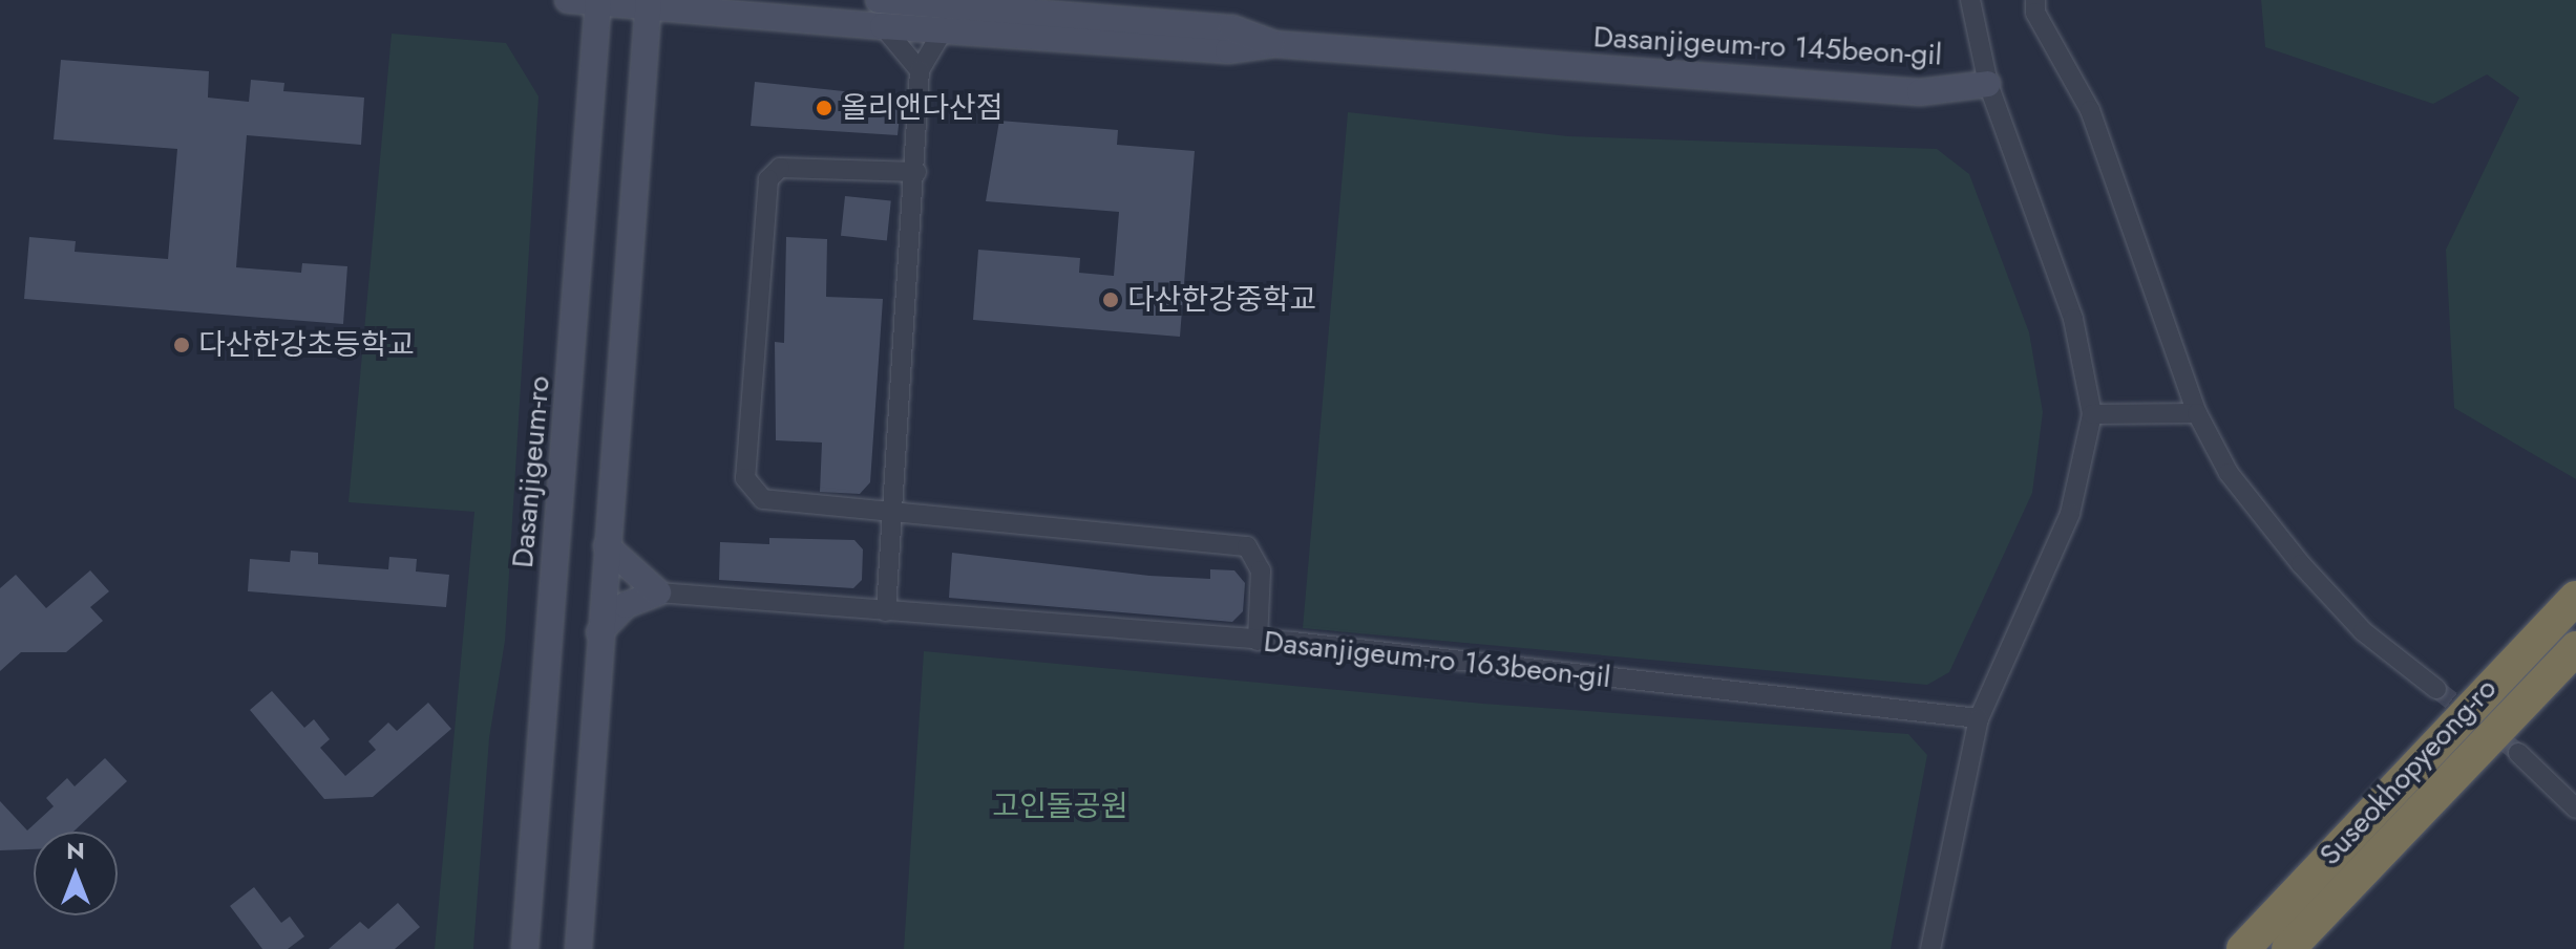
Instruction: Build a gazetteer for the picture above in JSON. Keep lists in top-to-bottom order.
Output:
{
  "streets": {
    "highway": ["Suseokhopyeong-ro"],
    "street": ["Dasanjigeum-ro 145beon-gil", "Dasanjigeum-ro", "Dasanjigeum-ro 163beon-gil"]
  },
  "crossings": [
    ["Dasanjigeum-ro 145beon-gil", "Dasanjigeum-ro"]
  ],
  "parks": ["고인돌공원"],
  "places": ["올리앤다산점", "다산한강중학교", "다산한강초등학교"],
  "north": "top"
}
